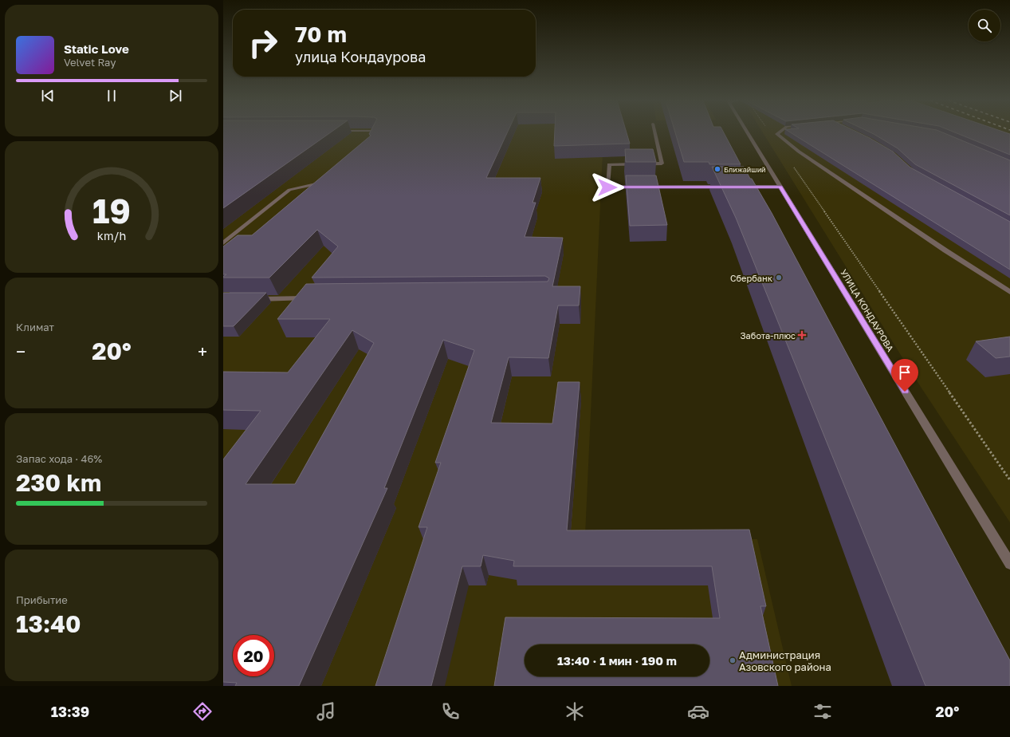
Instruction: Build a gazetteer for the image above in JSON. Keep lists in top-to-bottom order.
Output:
{
  "streets": {
    "street": ["УЛИЦА КОНДАУРОВА"]
  },
  "places": {
    "other": ["Ближайший", "Сбербанк", "Администрация Азовского района"],
    "health": ["Забота-плюс"]
  },
  "page": {
    "turn": ["70 m", "улица Кондаурова"],
    "song": ["Static Love", "Velvet Ray"],
    "tile": [
      "Климат",
      ["Запас хода · 46%", "230 km"],
      ["Прибытие", "13:40"]
    ],
    "heat": ["−", "20°", "+"],
    "limit": "20",
    "trip": "13:40 · 1 мин · 190 m",
    "tabs": ["13:39", "20°"],
    "gauge": ["19", "km/h"]
  }
}
